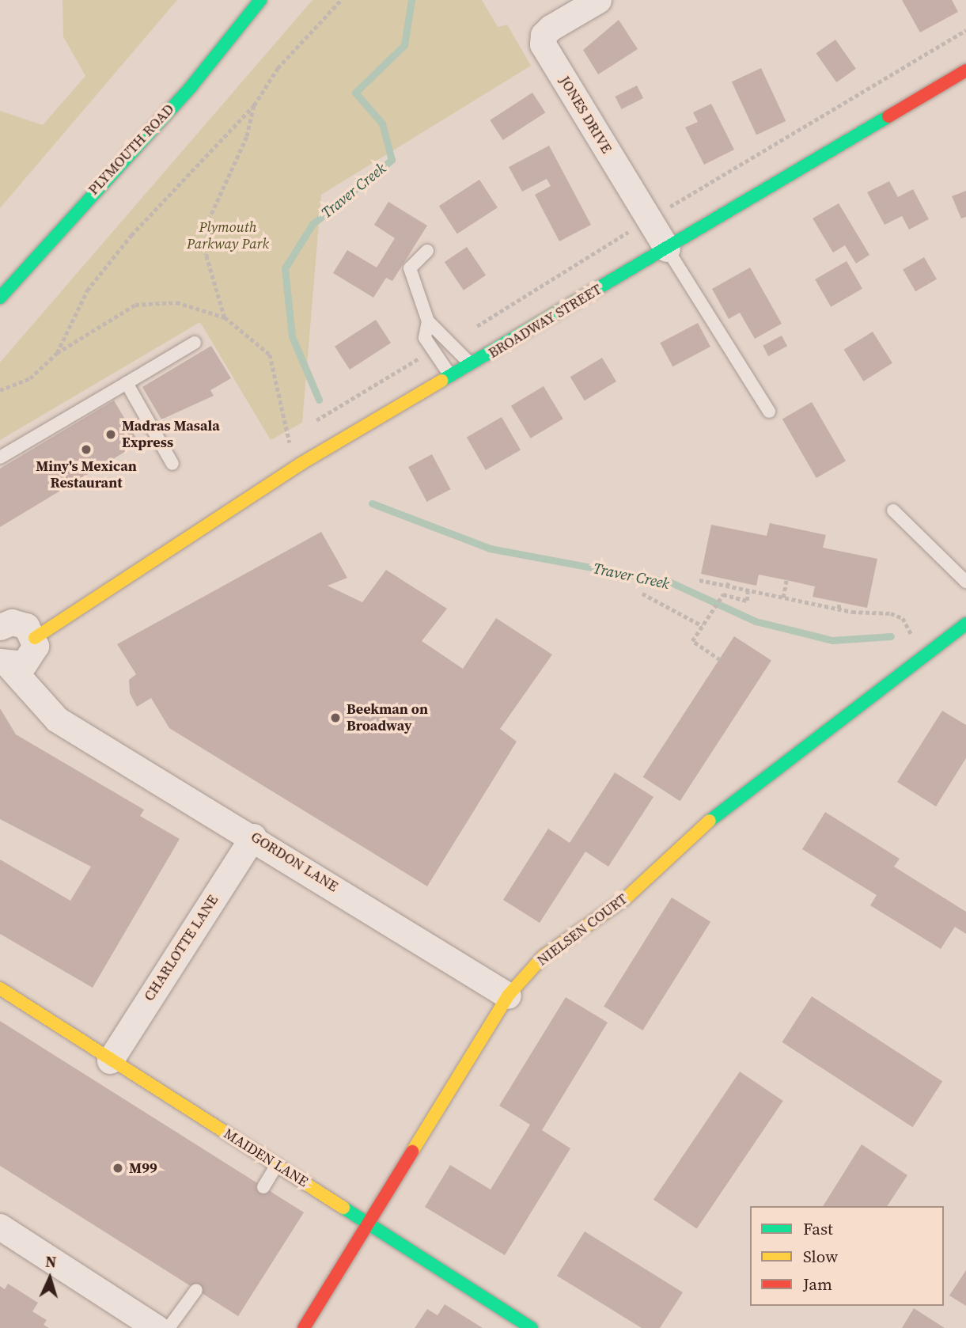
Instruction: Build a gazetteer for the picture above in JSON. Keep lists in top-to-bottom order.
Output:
{
  "streets": {
    "street": [
      "JONES DRIVE",
      "PLYMOUTH ROAD",
      "BROADWAY STREET",
      "GORDON LANE",
      "NIELSEN COURT",
      "CHARLOTTE LANE",
      "MAIDEN LANE"
    ]
  },
  "crossings": [
    ["JONES DRIVE", "BROADWAY STREET"],
    ["BROADWAY STREET", "GORDON LANE"],
    ["GORDON LANE", "NIELSEN COURT"],
    ["GORDON LANE", "CHARLOTTE LANE"],
    ["NIELSEN COURT", "MAIDEN LANE"],
    ["CHARLOTTE LANE", "MAIDEN LANE"]
  ],
  "water": ["Traver Creek"],
  "parks": ["Plymouth Parkway Park"],
  "places": [
    "Madras Masala Express",
    "Miny's Mexican Restaurant",
    "Beekman on Broadway",
    "M99"
  ],
  "legend": ["Fast", "Slow", "Jam"],
  "north": "top"
}
